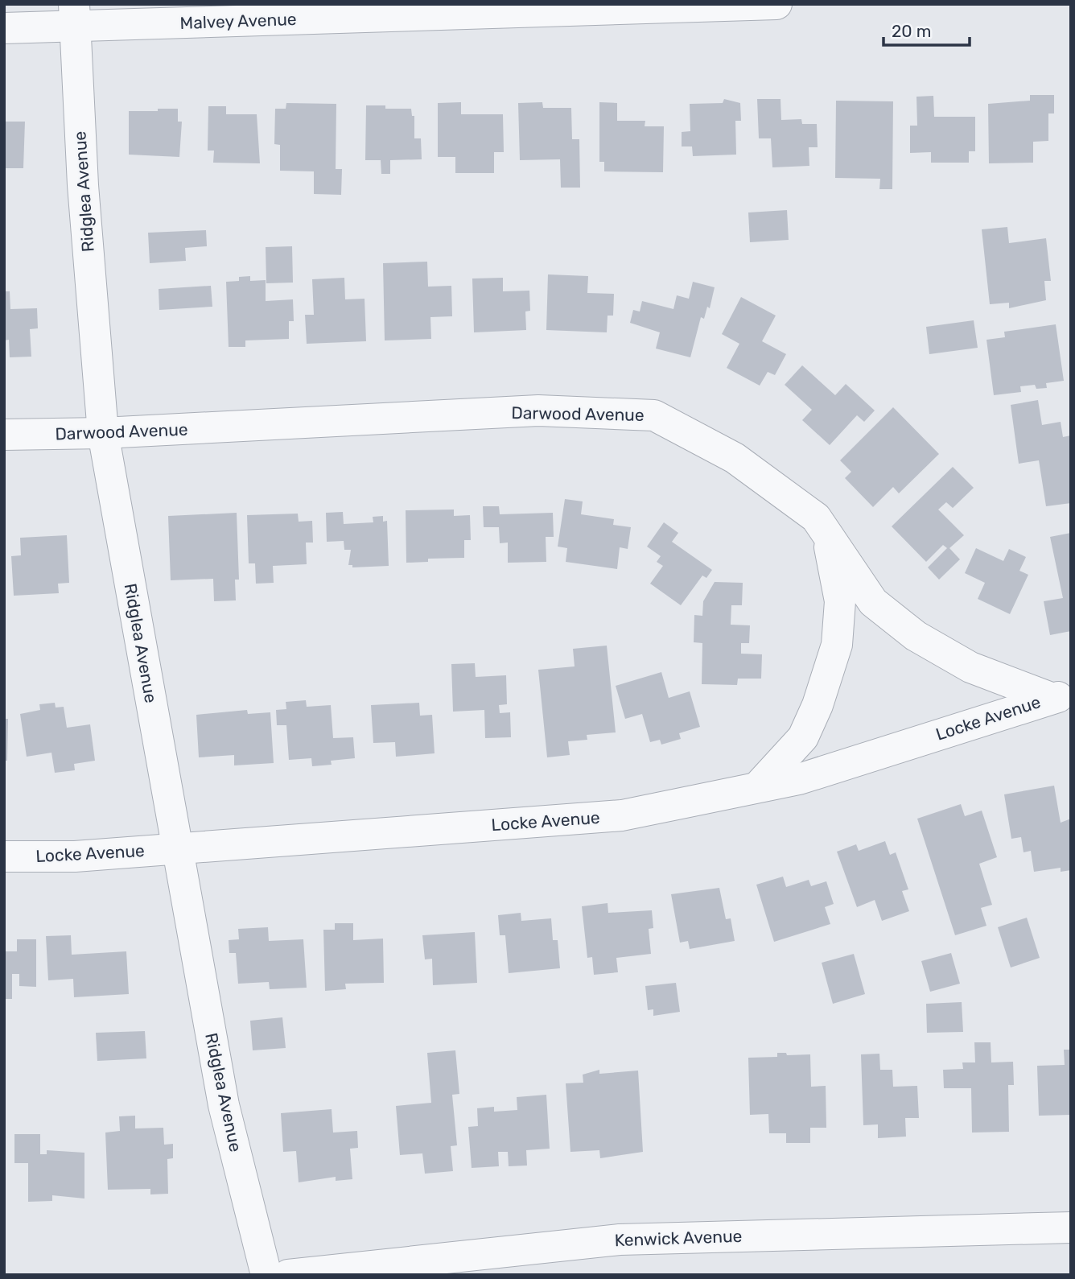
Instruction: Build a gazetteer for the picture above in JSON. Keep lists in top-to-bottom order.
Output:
{
  "streets": {
    "street": [
      "Malvey Avenue",
      "Ridglea Avenue",
      "Darwood Avenue",
      "Locke Avenue",
      "Kenwick Avenue"
    ]
  },
  "crossings": [
    ["Malvey Avenue", "Ridglea Avenue"],
    ["Ridglea Avenue", "Darwood Avenue"],
    ["Ridglea Avenue", "Locke Avenue"],
    ["Darwood Avenue", "Locke Avenue"]
  ],
  "scale_bar": "20 m"
}
